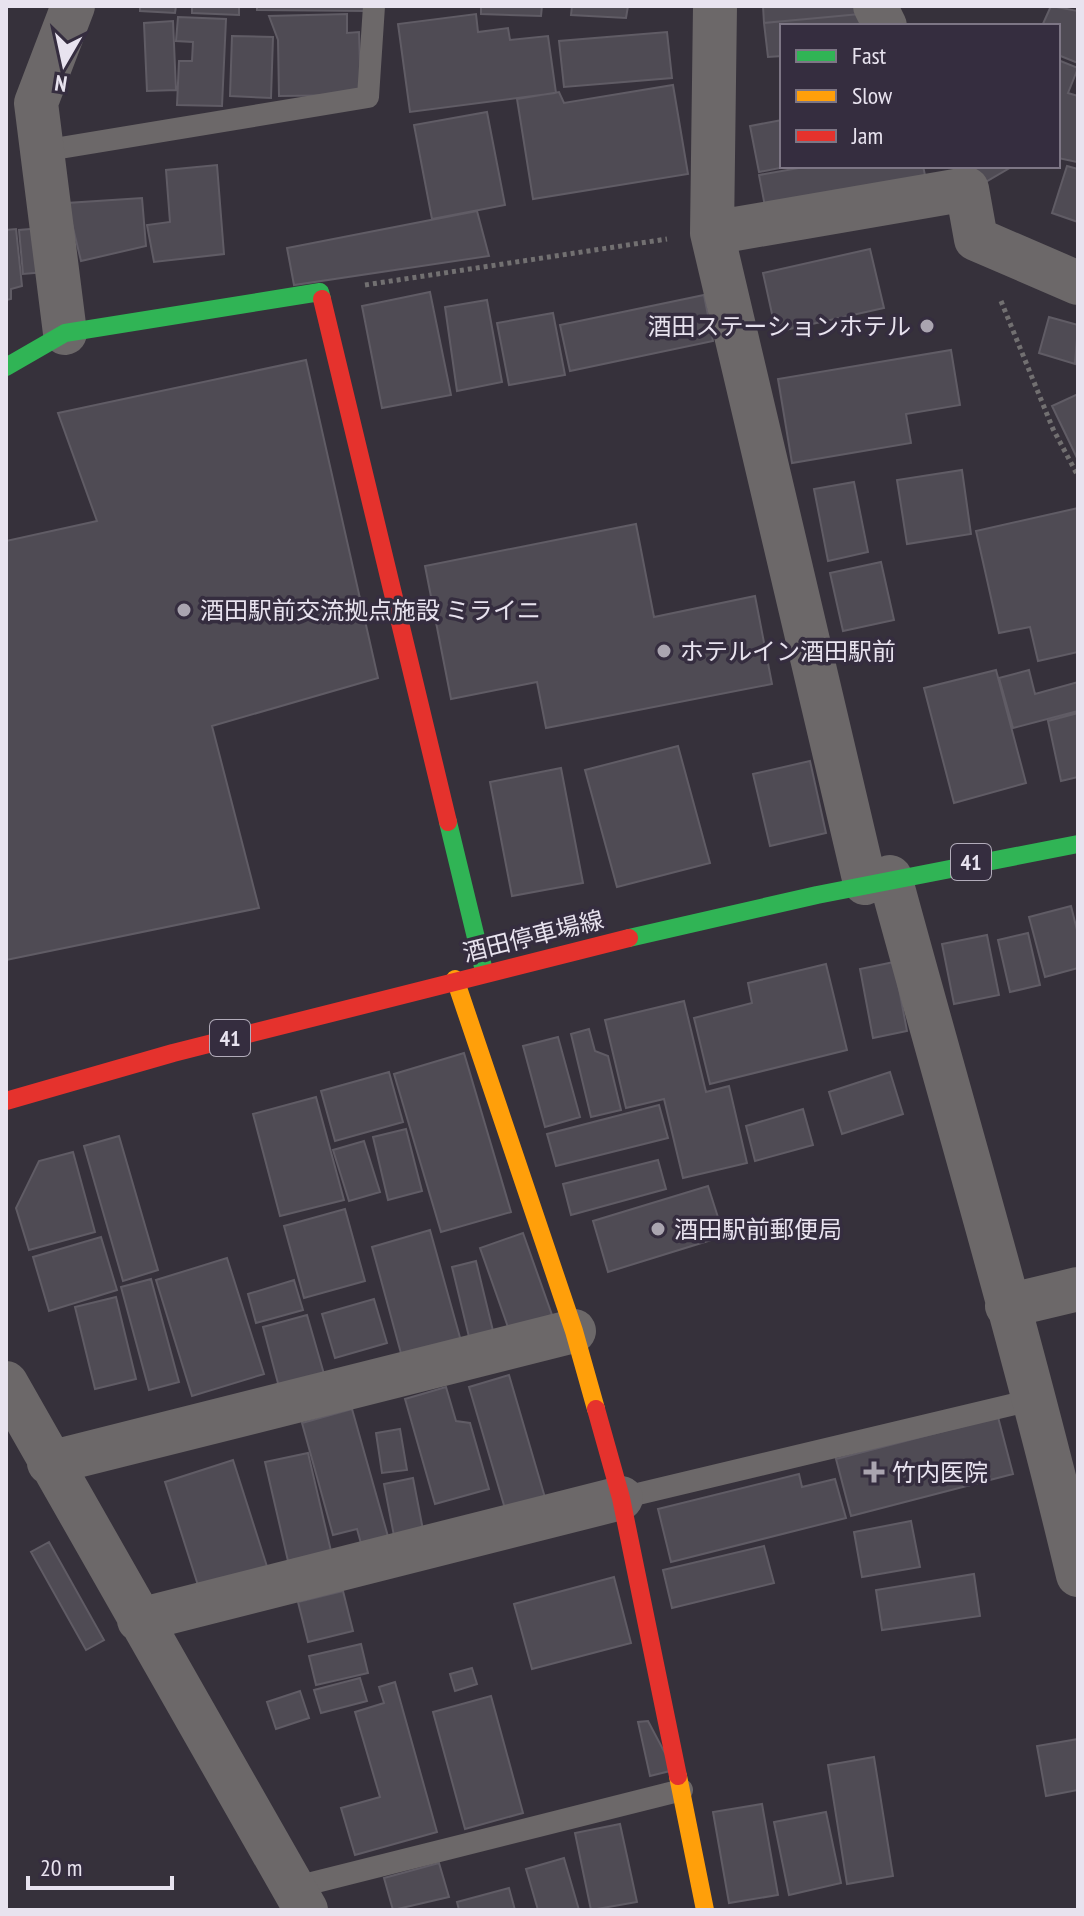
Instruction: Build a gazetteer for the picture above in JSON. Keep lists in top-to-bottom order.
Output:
{
  "streets": {
    "street": ["41", "酒田停車場線"]
  },
  "places": {
    "other": [
      "酒田ステーションホテル",
      "酒田駅前交流拠点施設 ミライニ",
      "ホテルイン酒田駅前",
      "酒田駅前郵便局"
    ],
    "health": ["竹内医院"]
  },
  "legend": ["Fast", "Slow", "Jam"],
  "scale_bar": "20 m",
  "north": "bottom"
}
